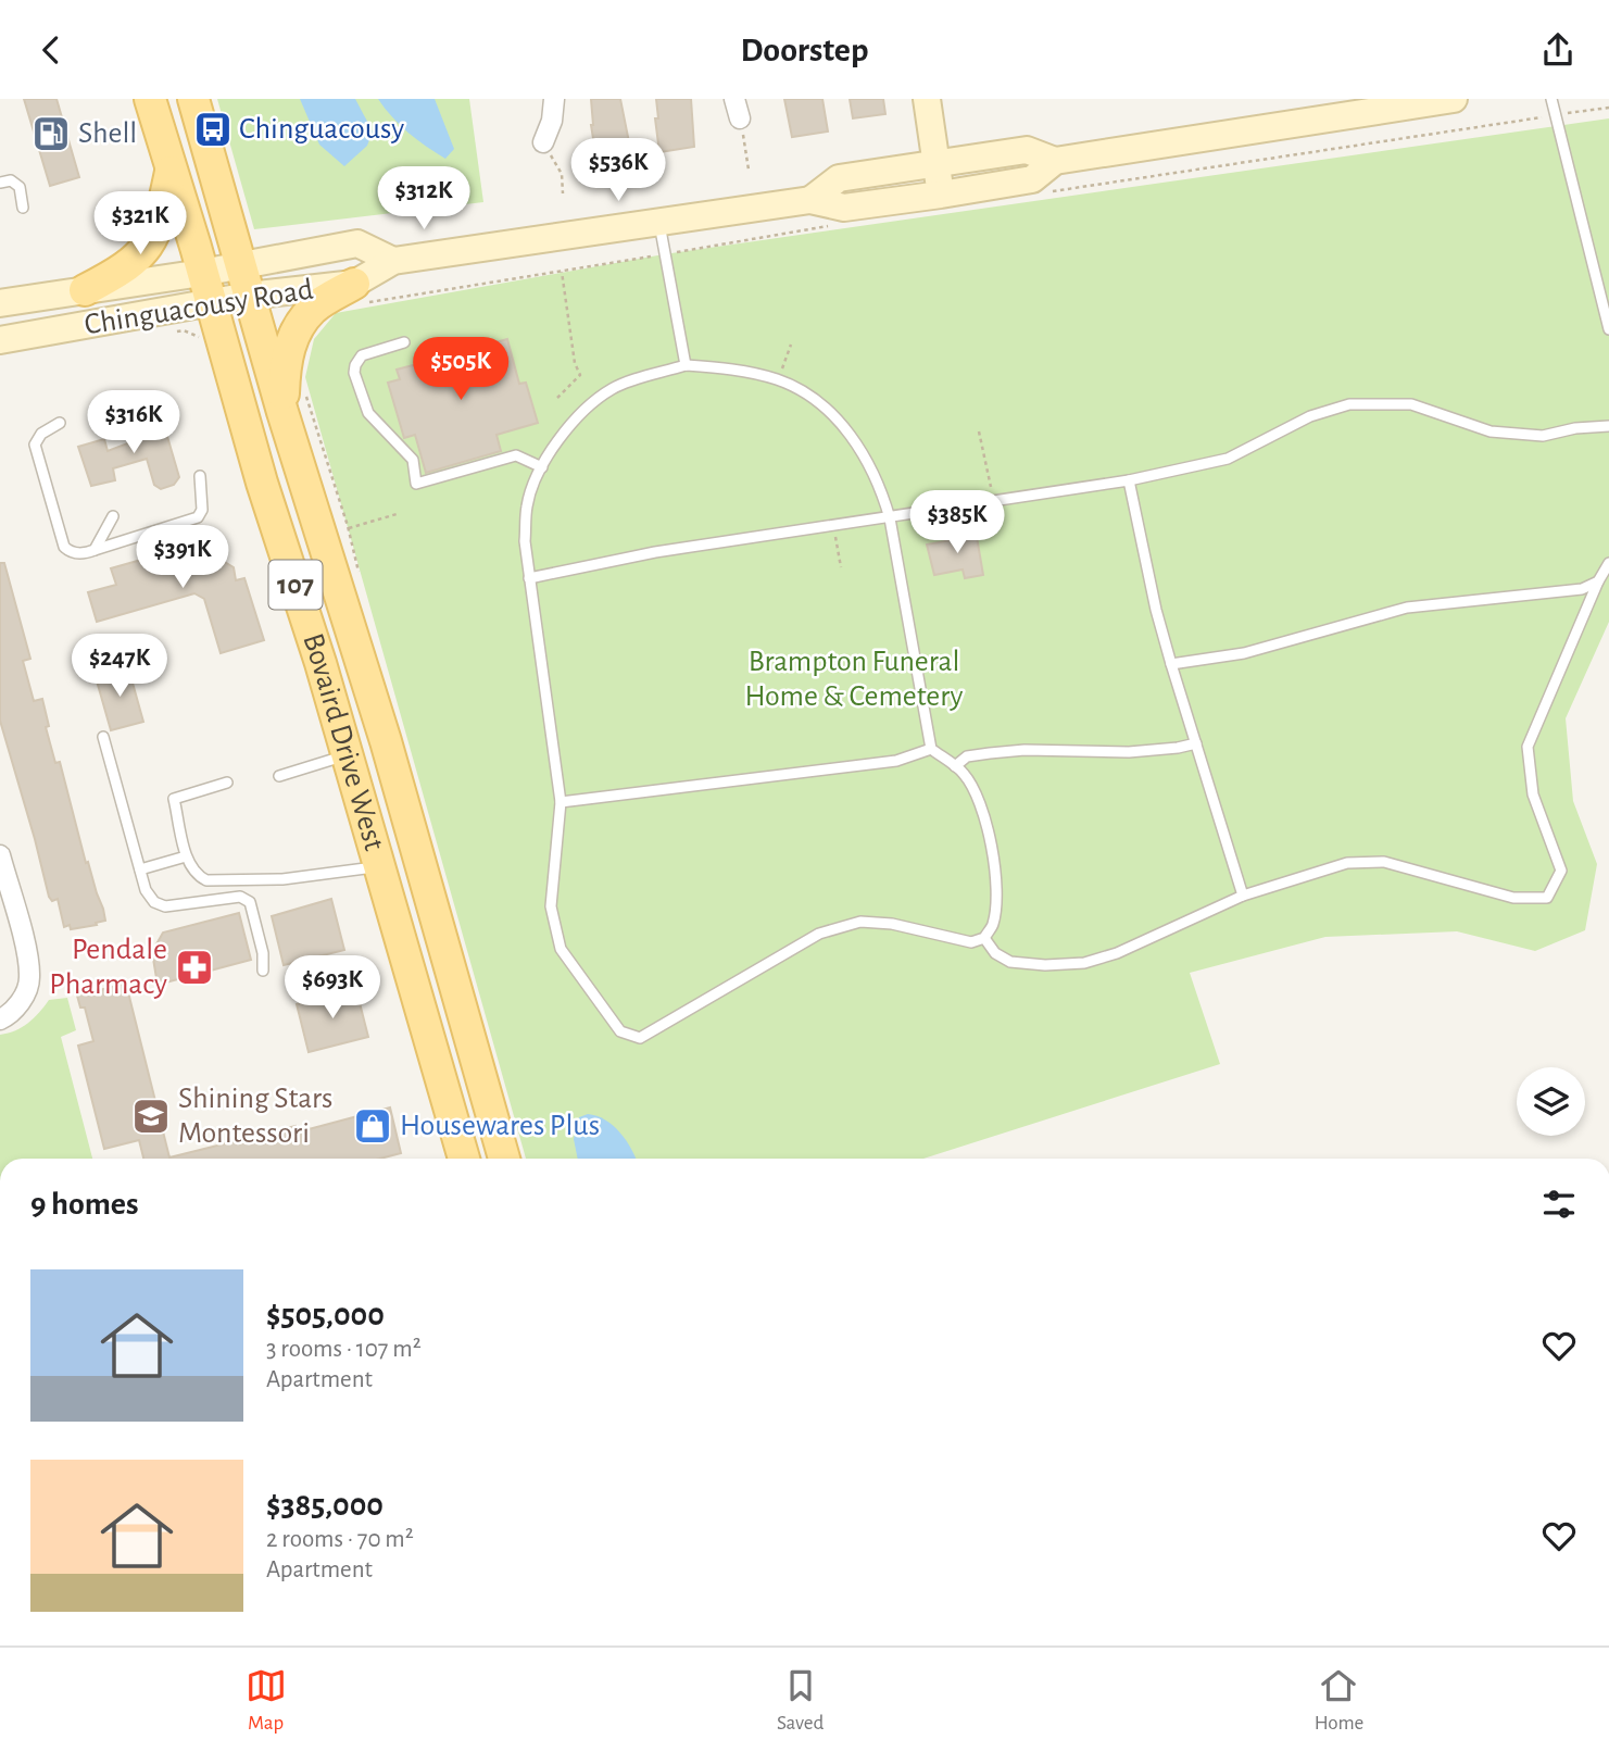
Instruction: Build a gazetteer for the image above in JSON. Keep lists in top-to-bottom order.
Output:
{
  "streets": {
    "main road": ["Chinguacousy Road", "107", "Bovaird Drive West"]
  },
  "crossings": [
    ["Chinguacousy Road", "Bovaird Drive West"]
  ],
  "parks": ["Brampton Funeral Home & Cemetery"],
  "places": {
    "bus stop": ["Chinguacousy"],
    "fuel station": ["Shell"],
    "pharmacy": ["Pendale Pharmacy"],
    "school or university": ["Shining Stars Montessori"],
    "shop": ["Housewares Plus"]
  },
  "page": {
    "header": "Doorstep",
    "price": [
      "$536K",
      "$312K",
      "$321K",
      "$505K",
      "$316K",
      "$385K",
      "$391K",
      "$247K",
      "$693K"
    ],
    "heading": "9 homes",
    "list": [
      {
        "name": "$505,000",
        "note": "3 rooms · 107 m² · Apartment"
      },
      {
        "name": "$385,000",
        "note": "2 rooms · 70 m² · Apartment"
      }
    ],
    "tabs": ["Map", "Saved", "Home"]
  }
}
